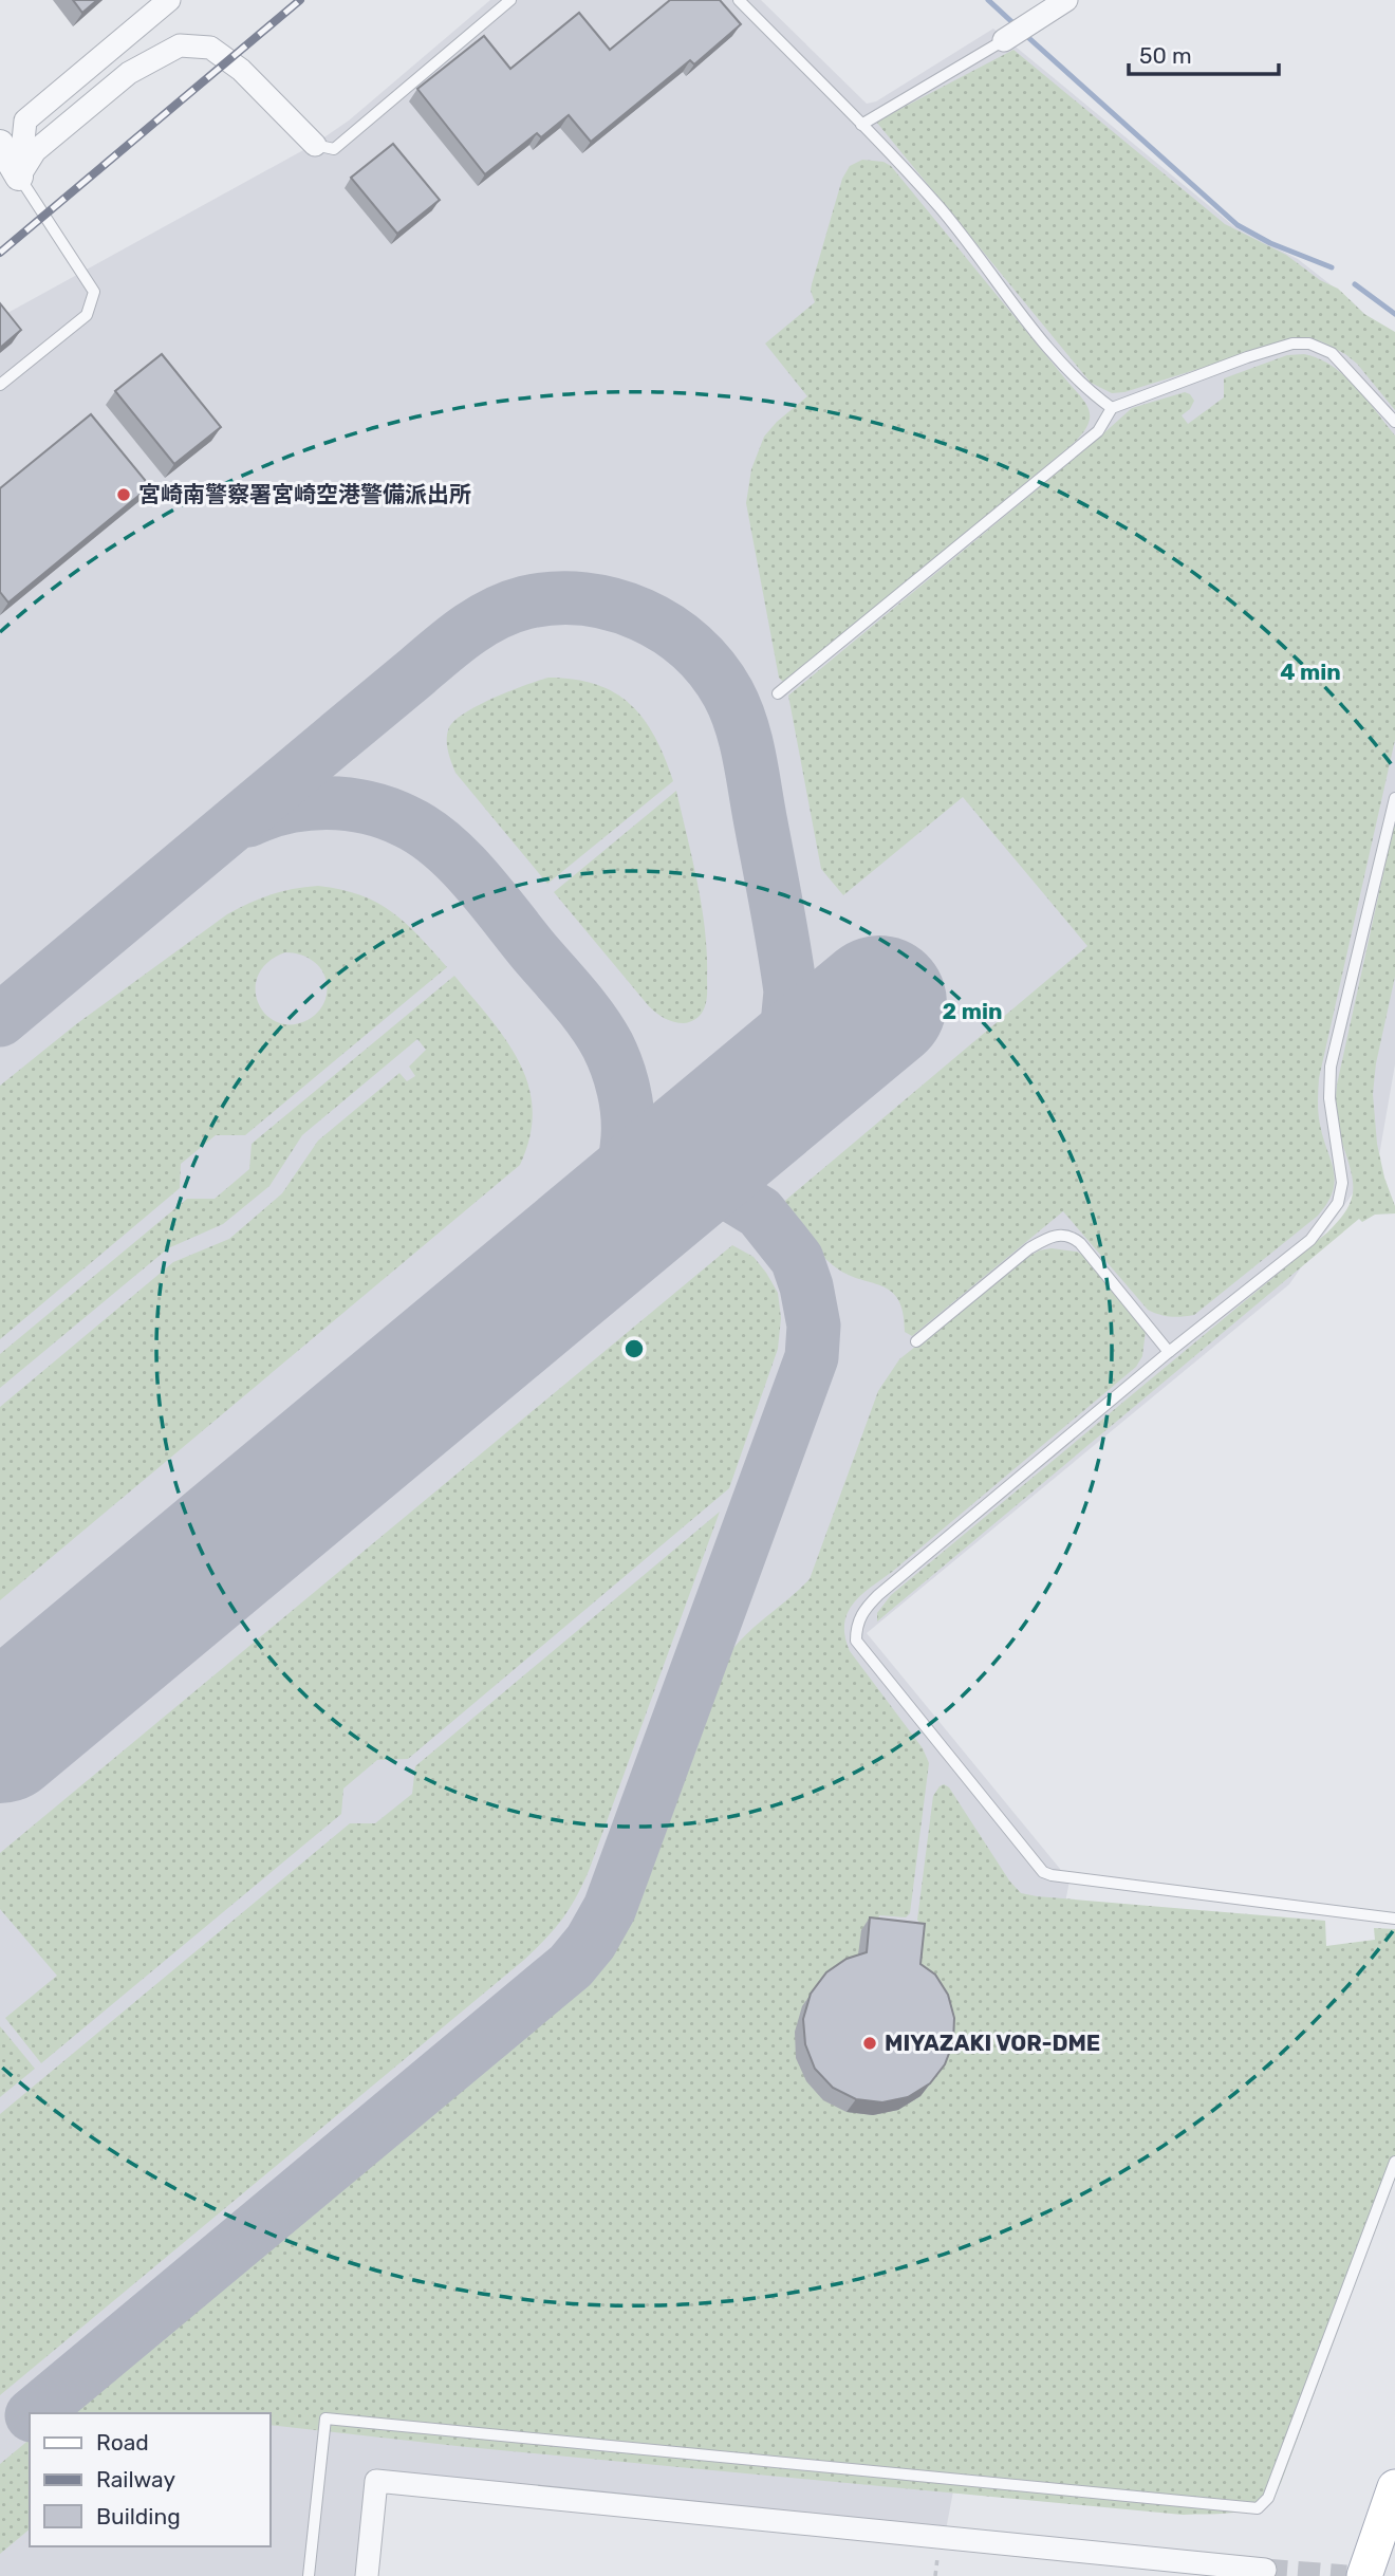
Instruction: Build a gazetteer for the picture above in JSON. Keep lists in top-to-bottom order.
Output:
{
  "places": ["宮崎南警察署宮崎空港警備派出所", "MIYAZAKI VOR-DME"],
  "legend": ["Road", "Railway", "Building"],
  "scale_bar": "50 m",
  "rings": ["4 min", "2 min"]
}
